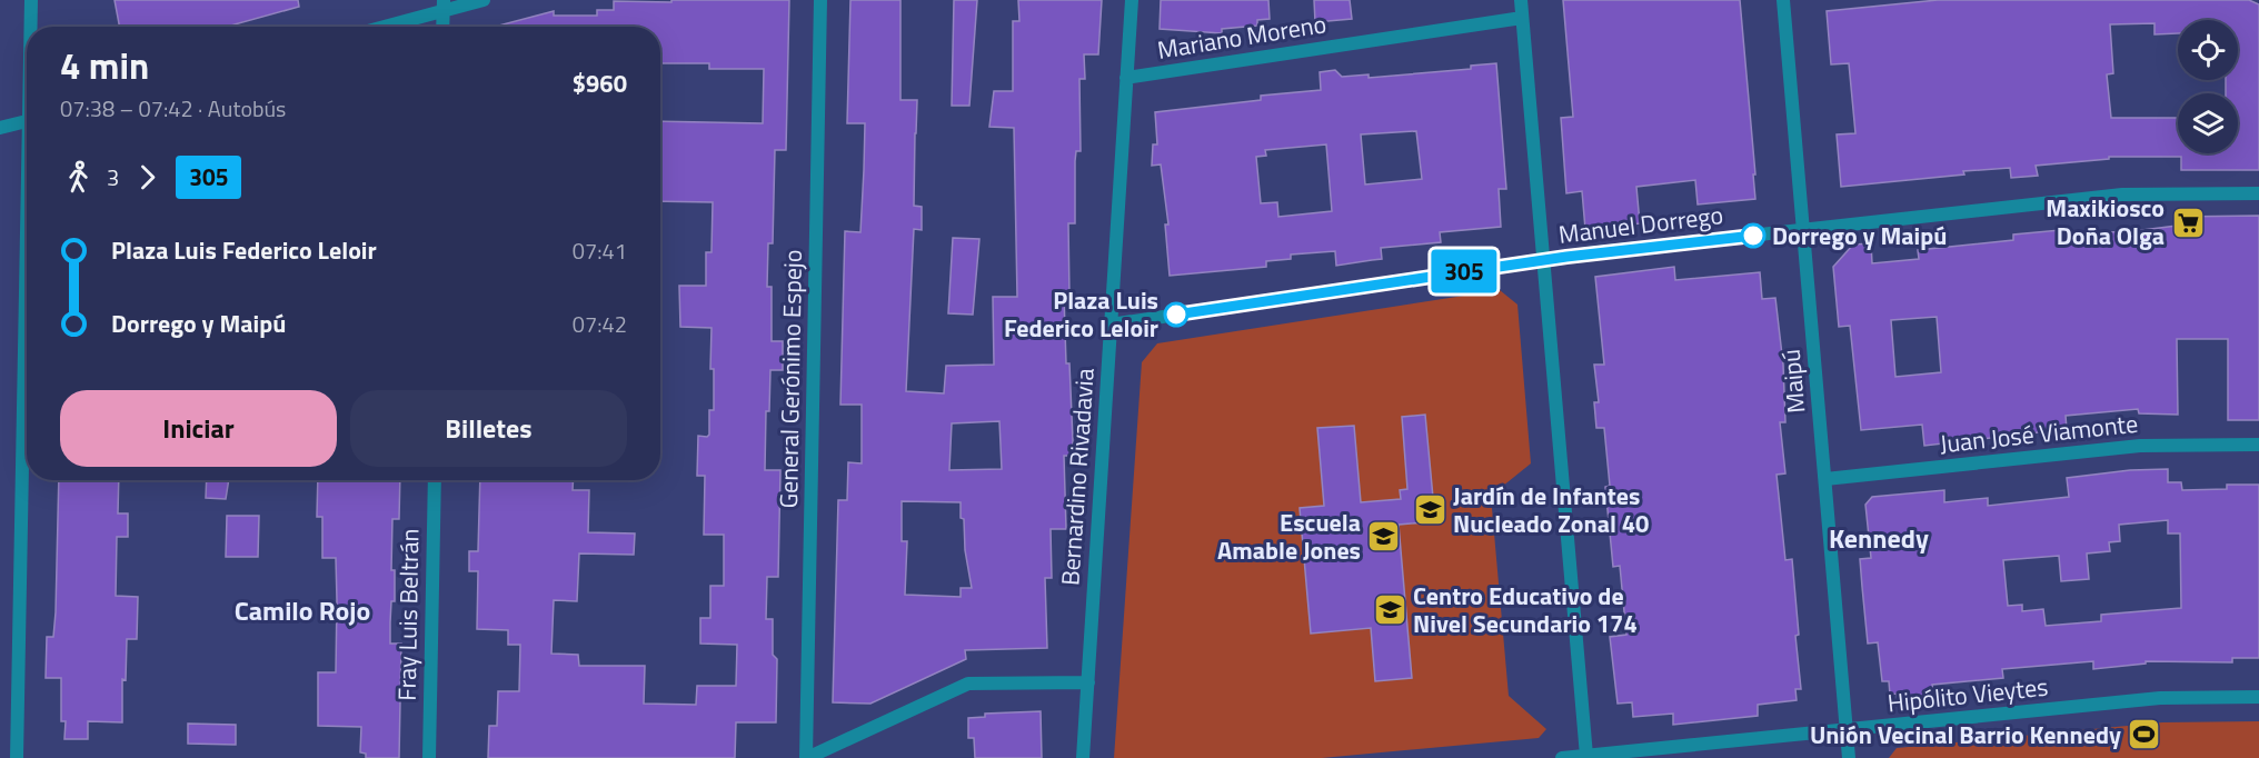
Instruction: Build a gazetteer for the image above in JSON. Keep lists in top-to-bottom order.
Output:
{
  "streets": {
    "street": [
      "Mariano Moreno",
      "Manuel Dorrego",
      "General Gerónimo Espejo",
      "Maipú",
      "Juan José Viamonte",
      "Bernardino Rivadavia",
      "Fray Luis Beltrán",
      "Hipólito Vieytes"
    ]
  },
  "crossings": [
    ["Mariano Moreno", "Bernardino Rivadavia"],
    ["Manuel Dorrego", "Maipú"],
    ["Manuel Dorrego", "Bernardino Rivadavia"],
    ["Maipú", "Juan José Viamonte"],
    ["Maipú", "Hipólito Vieytes"]
  ],
  "districts": ["Kennedy", "Camilo Rojo"],
  "places": {
    "supermarket": ["Maxikiosco Doña Olga"],
    "other": ["Dorrego y Maipú", "Plaza Luis Federico Leloir"],
    "school or university": ["Jardín de Infantes Nucleado Zonal 40", "Escuela Amable Jones", "Centro Educativo de Nivel Secundario 174"],
    "sports": ["Unión Vecinal Barrio Kennedy"]
  },
  "lines": ["bus line 305"],
  "page": {
    "on_map": "305",
    "heading": ["4 min", "07:38 – 07:42 · Autobús", "$960"],
    "legs": ["3", "305"],
    "list": [
      {
        "name": "Plaza Luis Federico Leloir",
        "value": "07:41"
      },
      {
        "name": "Dorrego y Maipú",
        "value": "07:42"
      }
    ],
    "buttons": ["Iniciar", "Billetes"]
  }
}
